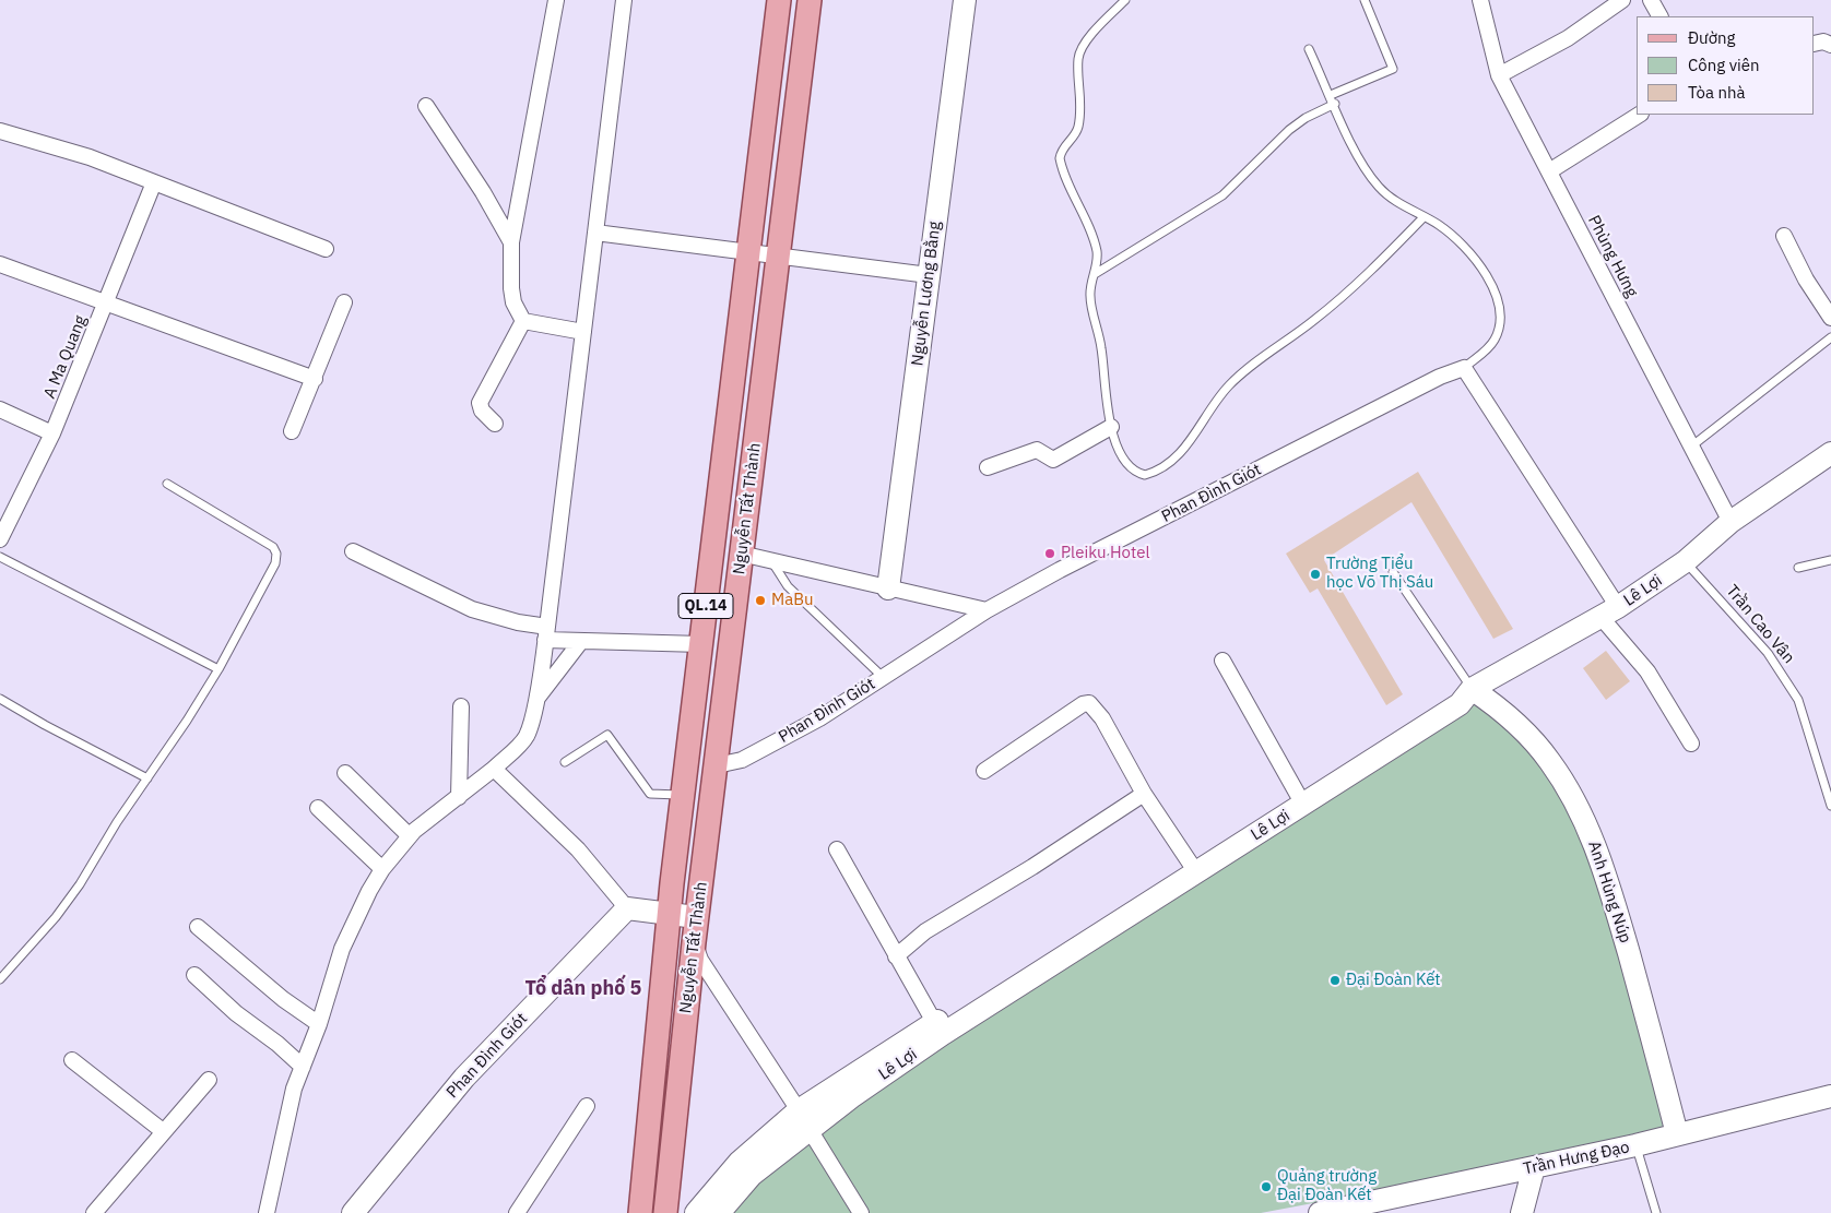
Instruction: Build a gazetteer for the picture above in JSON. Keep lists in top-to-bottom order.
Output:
{
  "streets": {
    "main road": ["Nguyễn Tất Thành", "QL.14"],
    "street": [
      "Phùng Hưng",
      "Nguyễn Lương Bằng",
      "A Ma Quang",
      "Phan Đình Giót",
      "Lê Lợi",
      "Anh Hùng Núp",
      "Trần Hưng Đạo"
    ],
    "lane": ["Trần Cao Vân"]
  },
  "crossings": [
    ["Phùng Hưng", "Lê Lợi"],
    ["Phan Đình Giót", "Nguyễn Tất Thành"],
    ["Lê Lợi", "Trần Cao Vân"],
    ["Lê Lợi", "Anh Hùng Núp"],
    ["Anh Hùng Núp", "Trần Hưng Đạo"]
  ],
  "districts": ["Tổ dân phố 5"],
  "places": [
    "Pleiku Hotel",
    "Trường Tiểu học Võ Thị Sáu",
    "MaBu",
    "Đại Đoàn Kết",
    "Quảng trường Đại Đoàn Kết"
  ],
  "legend": ["Đường", "Công viên", "Tòa nhà"]
}
